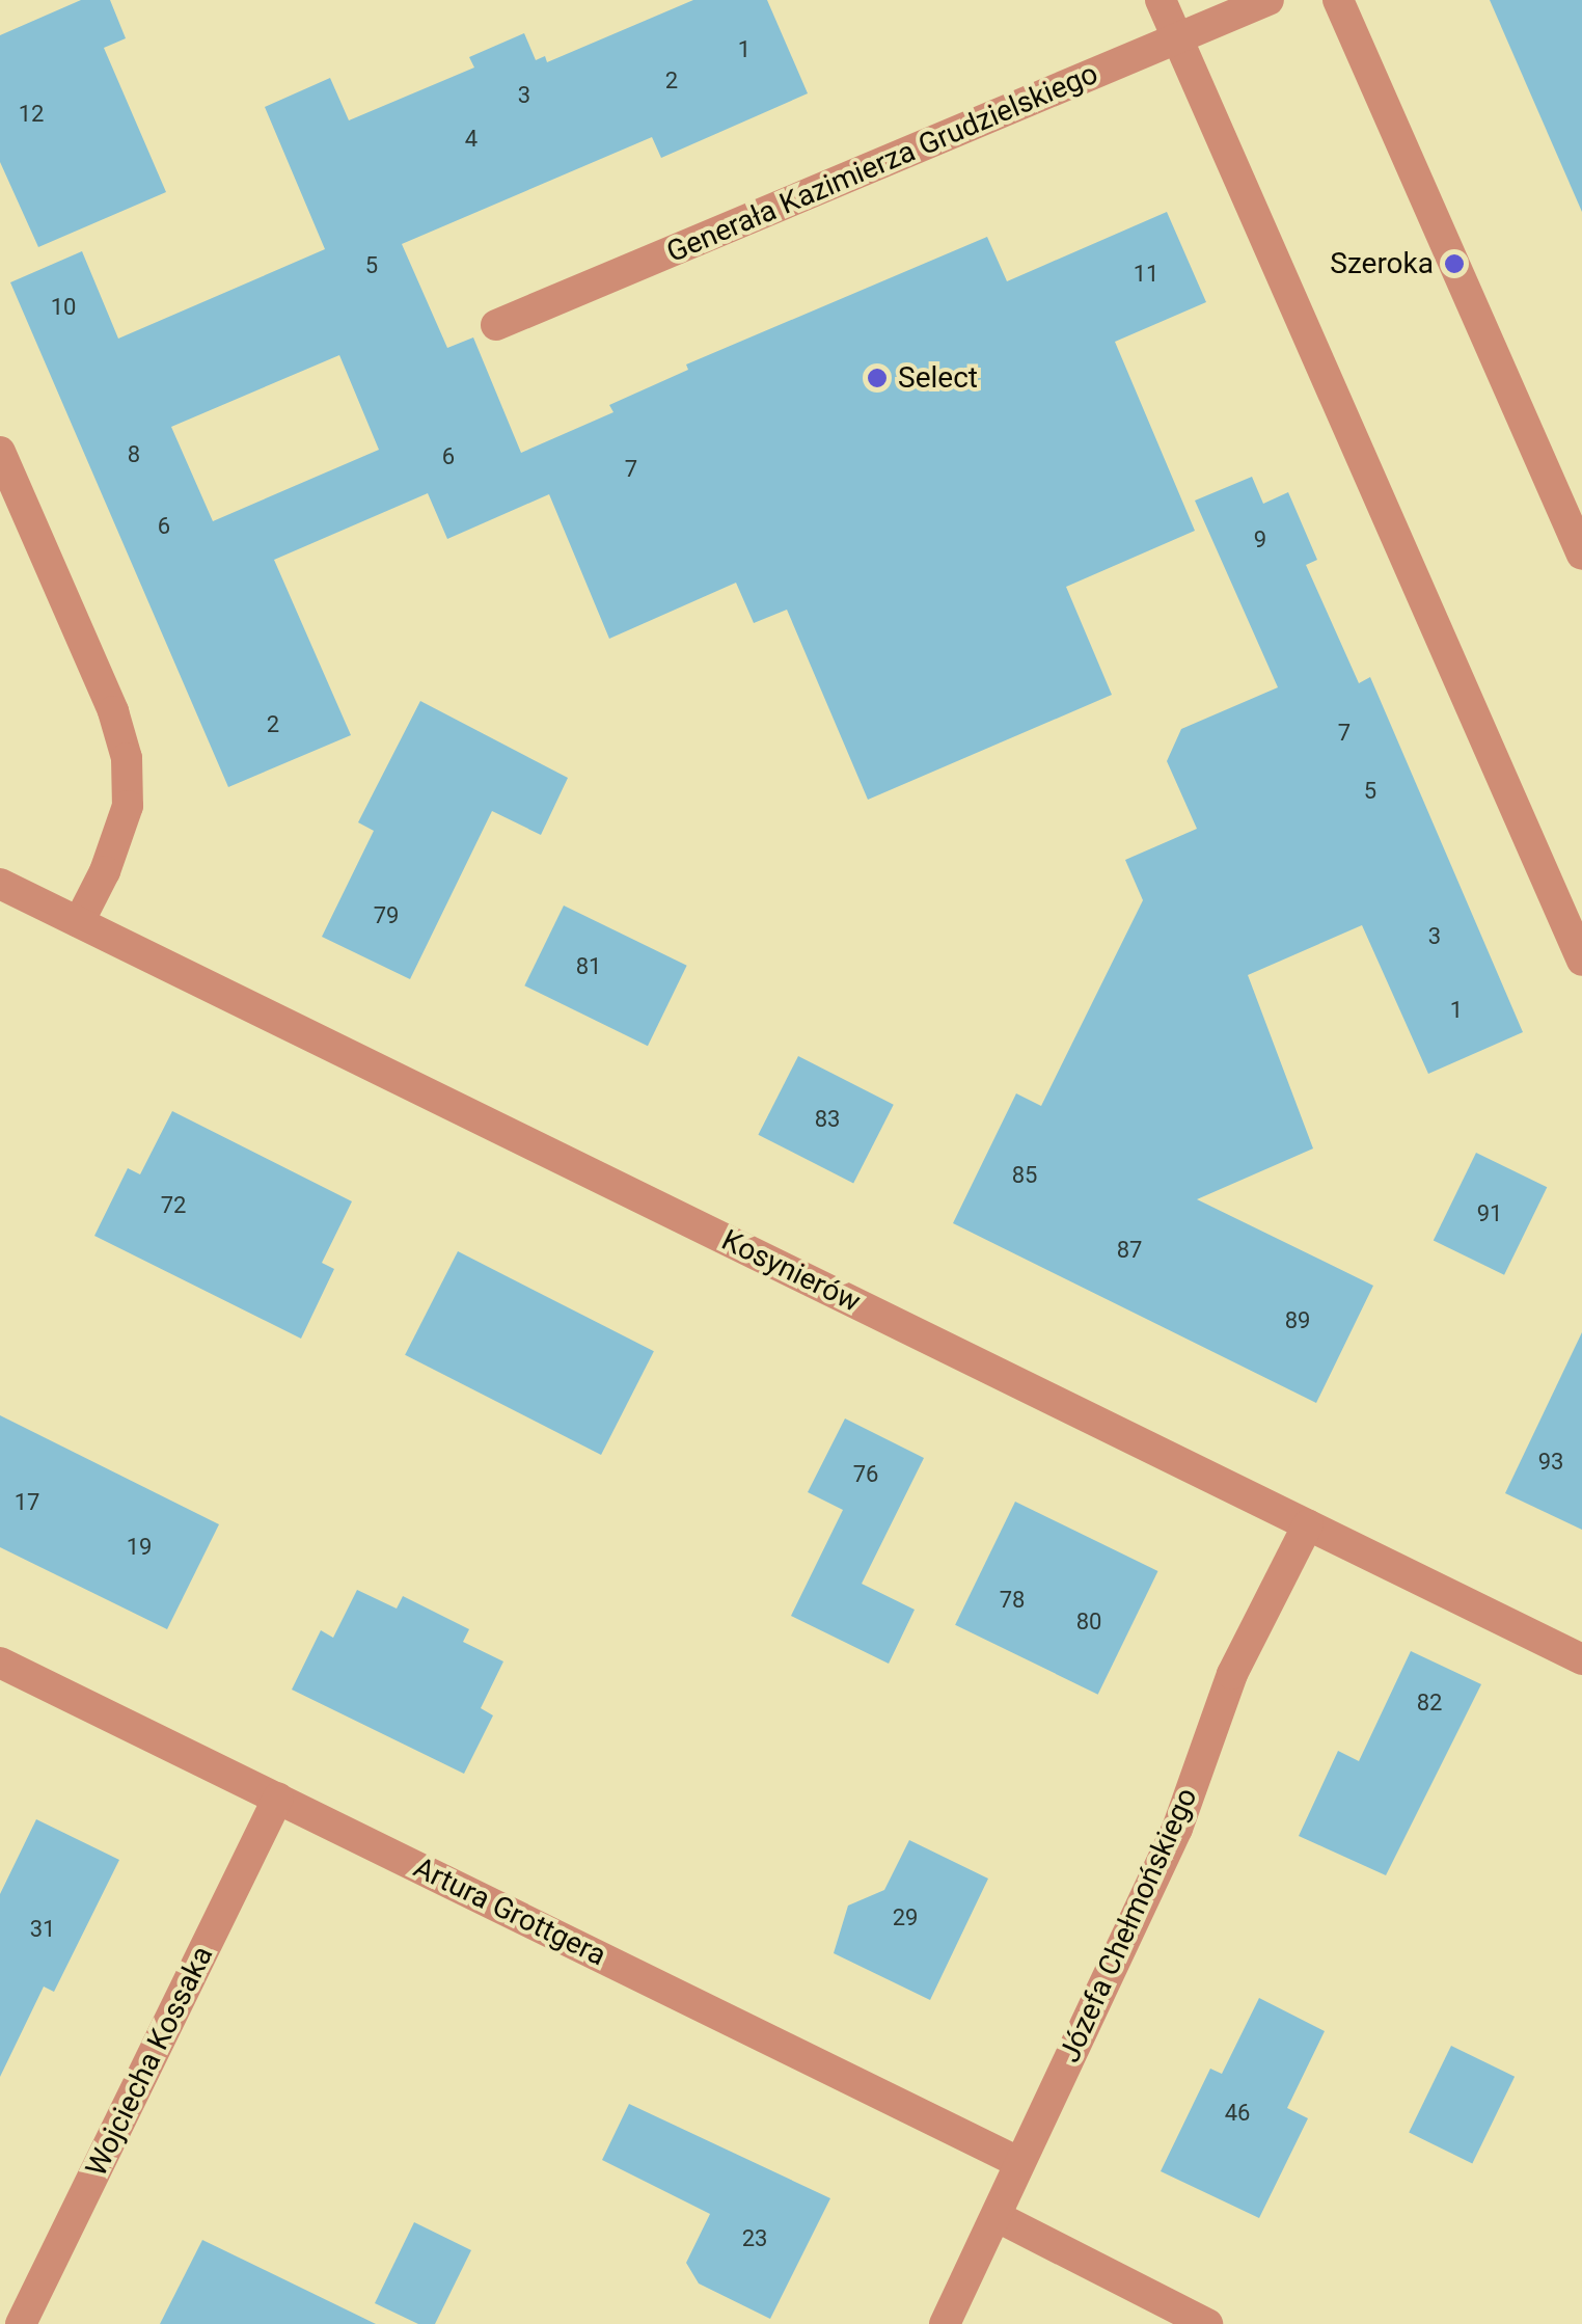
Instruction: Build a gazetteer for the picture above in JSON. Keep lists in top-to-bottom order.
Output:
{
  "streets": {
    "street": [
      "Generała Kazimierza Grudzielskiego",
      "Kosynierów",
      "Artura Grottgera",
      "Józefa Chełmońskiego",
      "Wojciecha Kossaka"
    ]
  },
  "crossings": [
    ["Kosynierów", "Józefa Chełmońskiego"],
    ["Artura Grottgera", "Józefa Chełmońskiego"],
    ["Artura Grottgera", "Wojciecha Kossaka"]
  ],
  "places": ["Szeroka", "Select"],
  "house_numbers": [
    "1",
    "2",
    "3",
    "12",
    "4",
    "5",
    "11",
    "10",
    "8",
    "6",
    "7",
    "6",
    "9",
    "2",
    "7",
    "5",
    "79",
    "3",
    "81",
    "1",
    "83",
    "85",
    "72",
    "91",
    "87",
    "89",
    "93",
    "76",
    "17",
    "19",
    "78",
    "80",
    "82",
    "29",
    "31",
    "46",
    "23"
  ]
}
